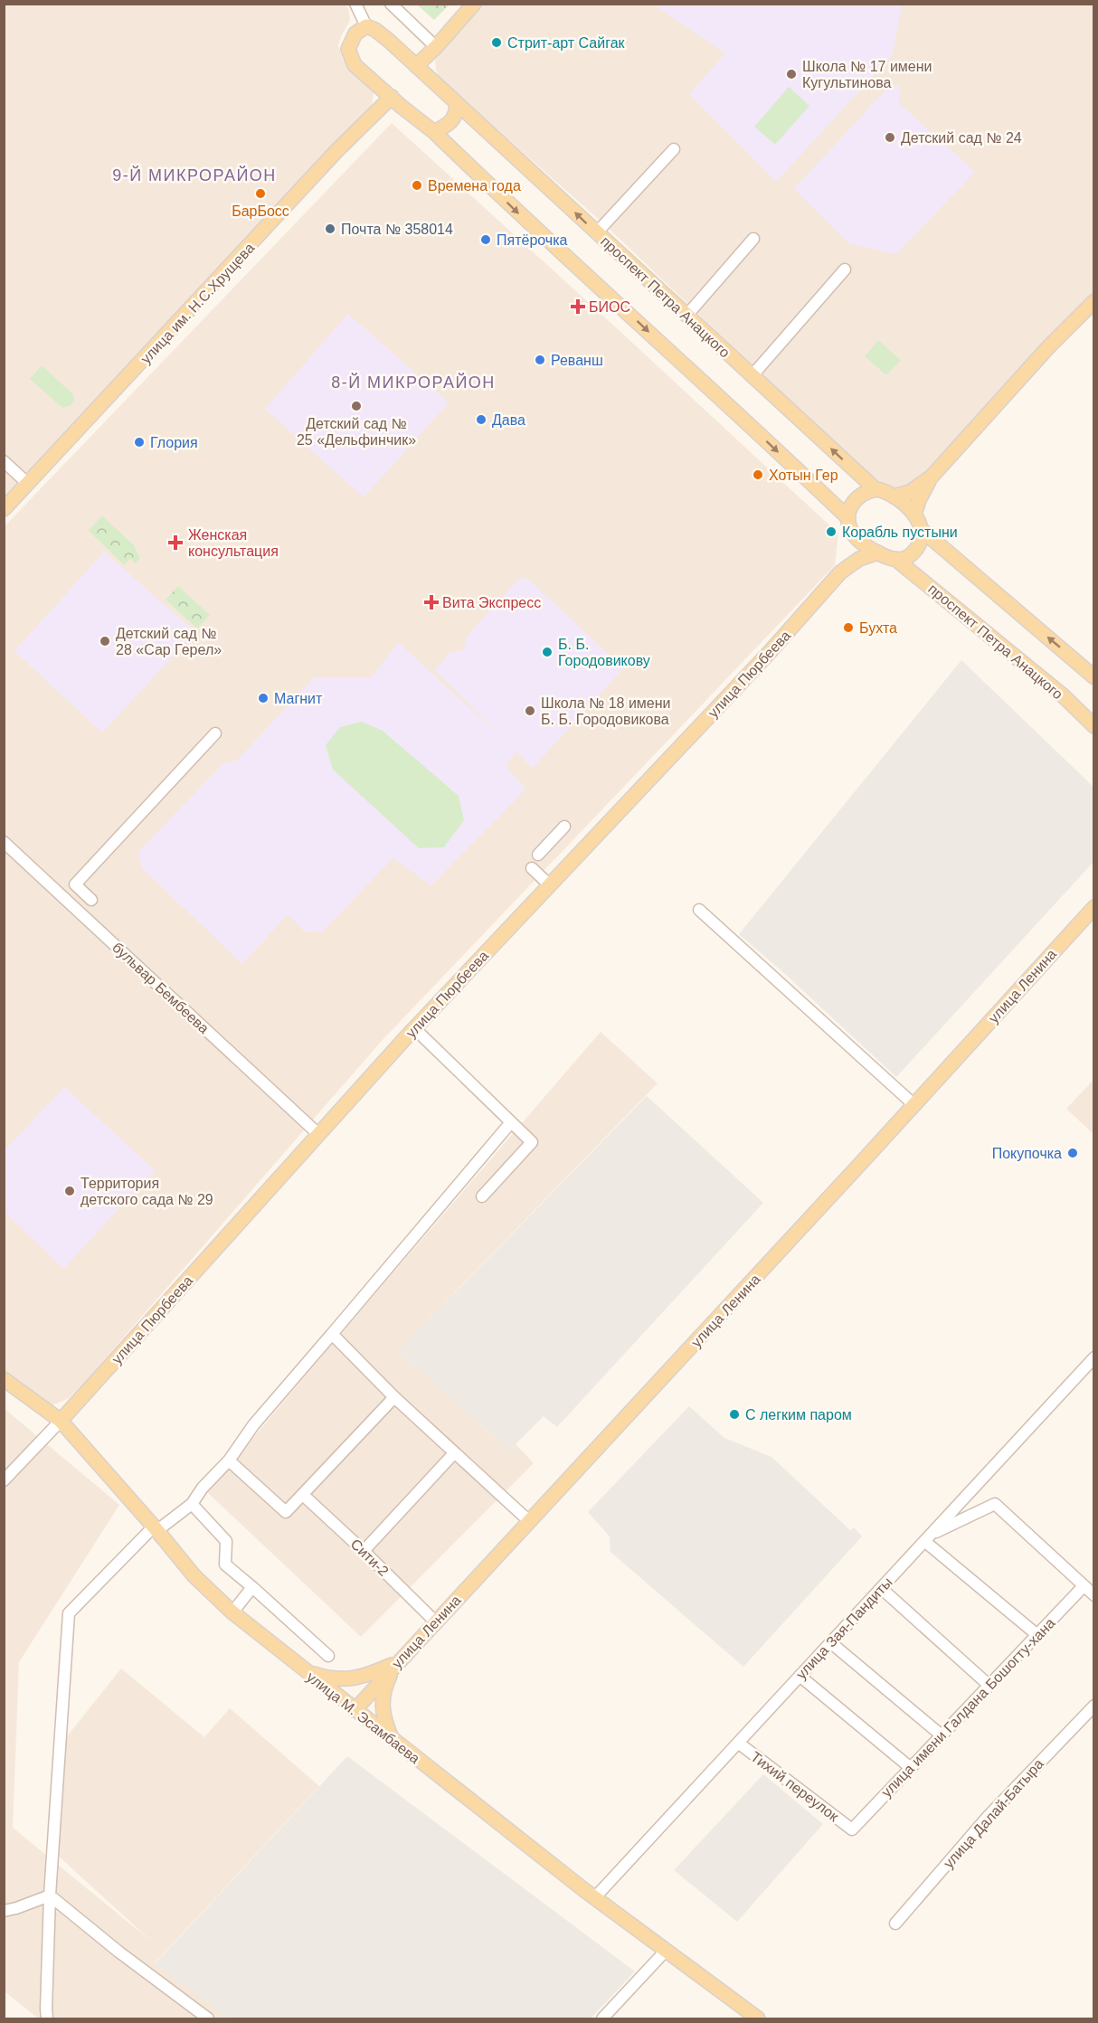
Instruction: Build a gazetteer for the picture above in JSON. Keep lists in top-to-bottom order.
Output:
{
  "streets": {
    "main road": [
      "проспект Петра Анацкого",
      "улица им. Н.С.Хрущева",
      "улица Пюрбеева",
      "улица Ленина",
      "улица М. Эсамбаева"
    ],
    "street": [
      "бульвар Бембеева",
      "Сити-2",
      "улица Зая-Пандиты",
      "улица имени Галдана Бошогту-хана",
      "Тихий переулок",
      "улица Далай-Батыра"
    ]
  },
  "crossings": [
    ["улица Пюрбеева", "бульвар Бембеева"],
    ["улица Пюрбеева", "улица М. Эсамбаева"],
    ["улица Ленина", "Сити-2"],
    ["улица Ленина", "улица М. Эсамбаева"],
    ["улица Зая-Пандиты", "улица М. Эсамбаева"],
    ["улица Зая-Пандиты", "Тихий переулок"],
    ["улица имени Галдана Бошогту-хана", "Тихий переулок"]
  ],
  "districts": ["9-Й МИКРОРАЙОН", "8-Й МИКРОРАЙОН"],
  "places": {
    "other": [
      "Стрит-арт Сайгак",
      "Школа № 17 имени Кугультинова",
      "Детский сад № 24",
      "Времена года",
      "БарБосс",
      "Почта № 358014",
      "Пятёрочка",
      "Реванш",
      "Детский сад № 25 «Дельфинчик»",
      "Дава",
      "Глория",
      "Хотын Гер",
      "Корабль пустыни",
      "Бухта",
      "Детский сад № 28 «Сар Герел»",
      "Б. Б. Городовикову",
      "Магнит",
      "Школа № 18 имени Б. Б. Городовикова",
      "Покупочка",
      "Территория детского сада № 29",
      "С легким паром"
    ],
    "health": ["БИОС", "Женская консультация", "Вита Экспресс"]
  }
}
